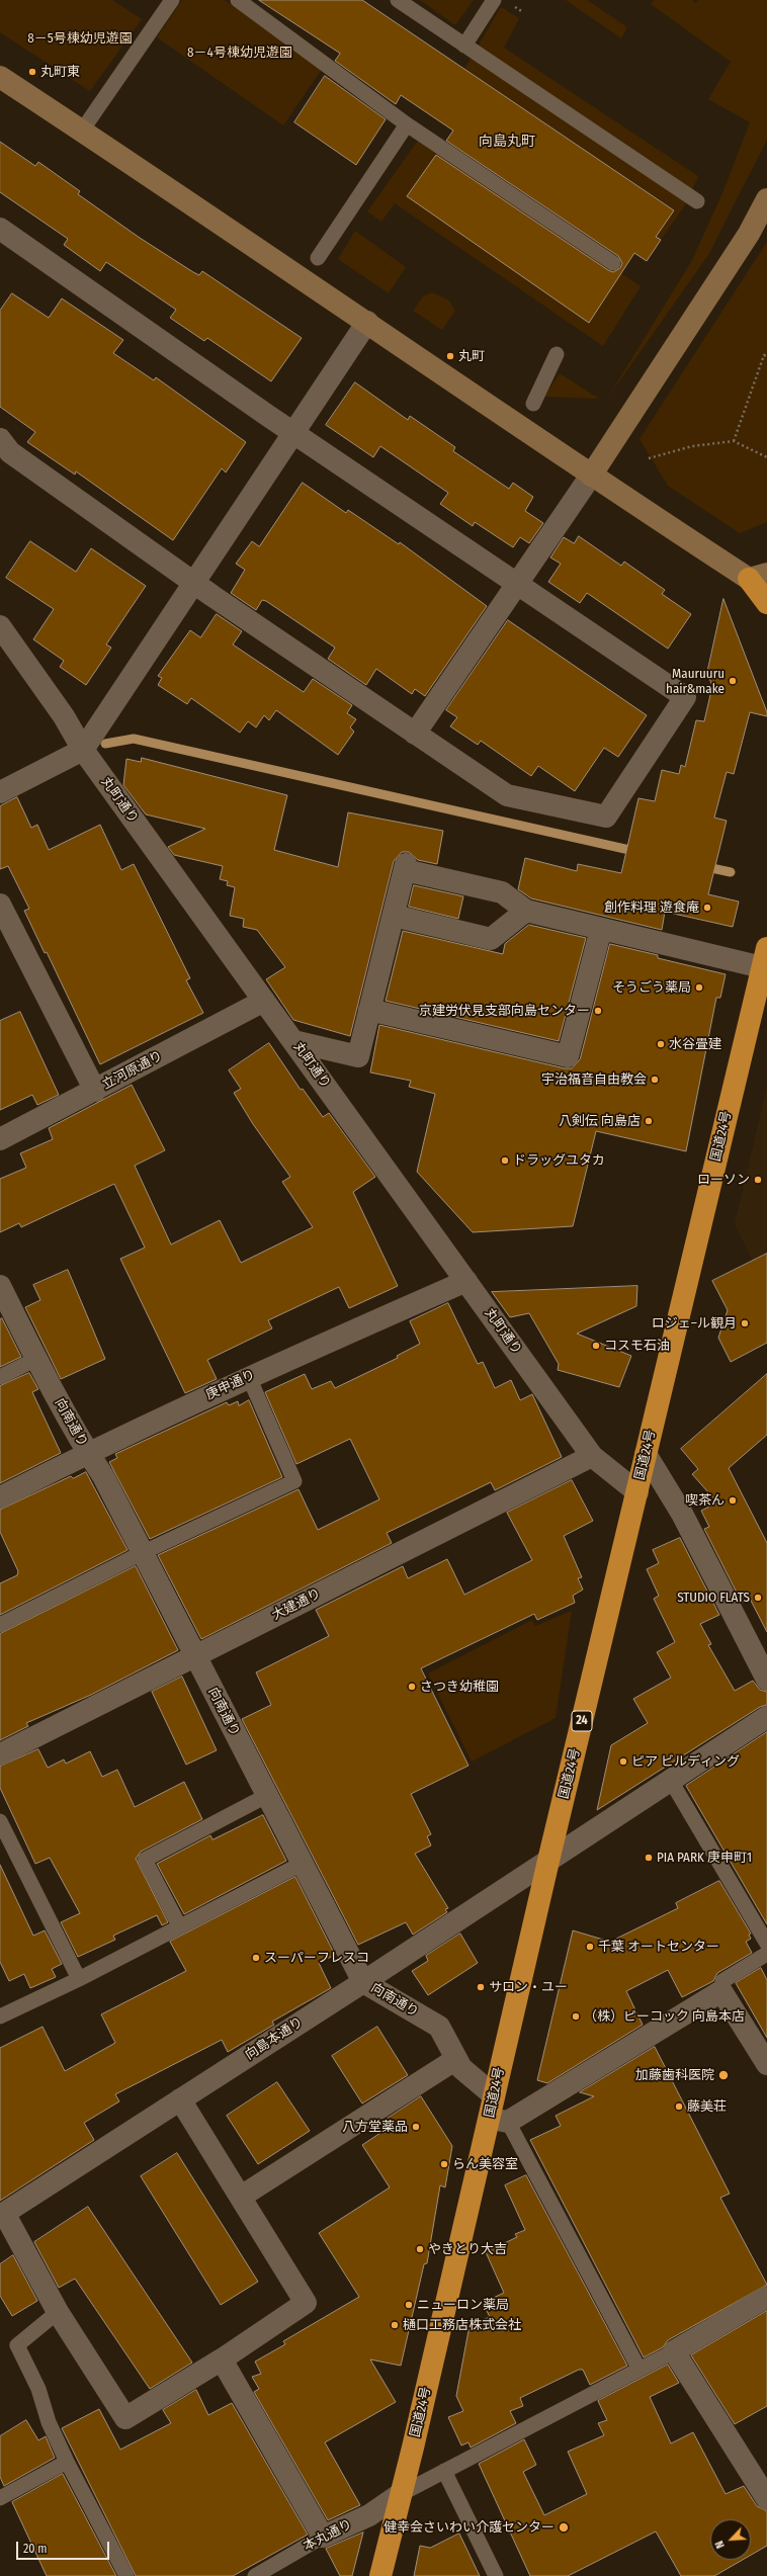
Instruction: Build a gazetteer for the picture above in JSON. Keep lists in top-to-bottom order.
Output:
{
  "streets": {
    "highway": ["国道24号", "24"],
    "street": [
      "丸町通り",
      "立河原通り",
      "庚申通り",
      "向南通り",
      "大建通り",
      "向島本通り",
      "本丸通り"
    ]
  },
  "crossings": [
    ["丸町通り", "立河原通り"],
    ["丸町通り", "国道24号"],
    ["丸町通り", "庚申通り"],
    ["丸町通り", "大建通り"],
    ["国道24号", "向南通り"],
    ["国道24号", "向島本通り"],
    ["国道24号", "本丸通り"],
    ["庚申通り", "向南通り"],
    ["向南通り", "大建通り"],
    ["向南通り", "向島本通り"]
  ],
  "districts": ["向島丸町"],
  "parks": ["8－5号棟幼児遊園", "8－4号棟幼児遊園"],
  "places": [
    "丸町東",
    "丸町",
    "Mauruuru hair&make",
    "創作料理 遊食庵",
    "そうごう薬局",
    "京建労伏見支部向島センター",
    "水谷畳建",
    "宇治福音自由教会",
    "八剣伝 向島店",
    "ドラッグユタカ",
    "ローソン",
    "ロジェ―ル観月",
    "コスモ石油",
    "喫茶ん",
    "STUDIO FLATS",
    "さつき幼稚園",
    "ピア ビルディング",
    "PIA PARK 庚申町1",
    "千葉 オートセンター",
    "スーパーフレスコ",
    "サロン・ユー",
    "（株）ピーコック 向島本店",
    "加藤歯科医院",
    "藤美荘",
    "八方堂薬品",
    "らん美容室",
    "やきとり大吉",
    "ニューロン薬局",
    "樋口工務店株式会社",
    "健幸会さいわい介護センター"
  ],
  "scale_bar": "20 m",
  "north": "bottom left"
}
